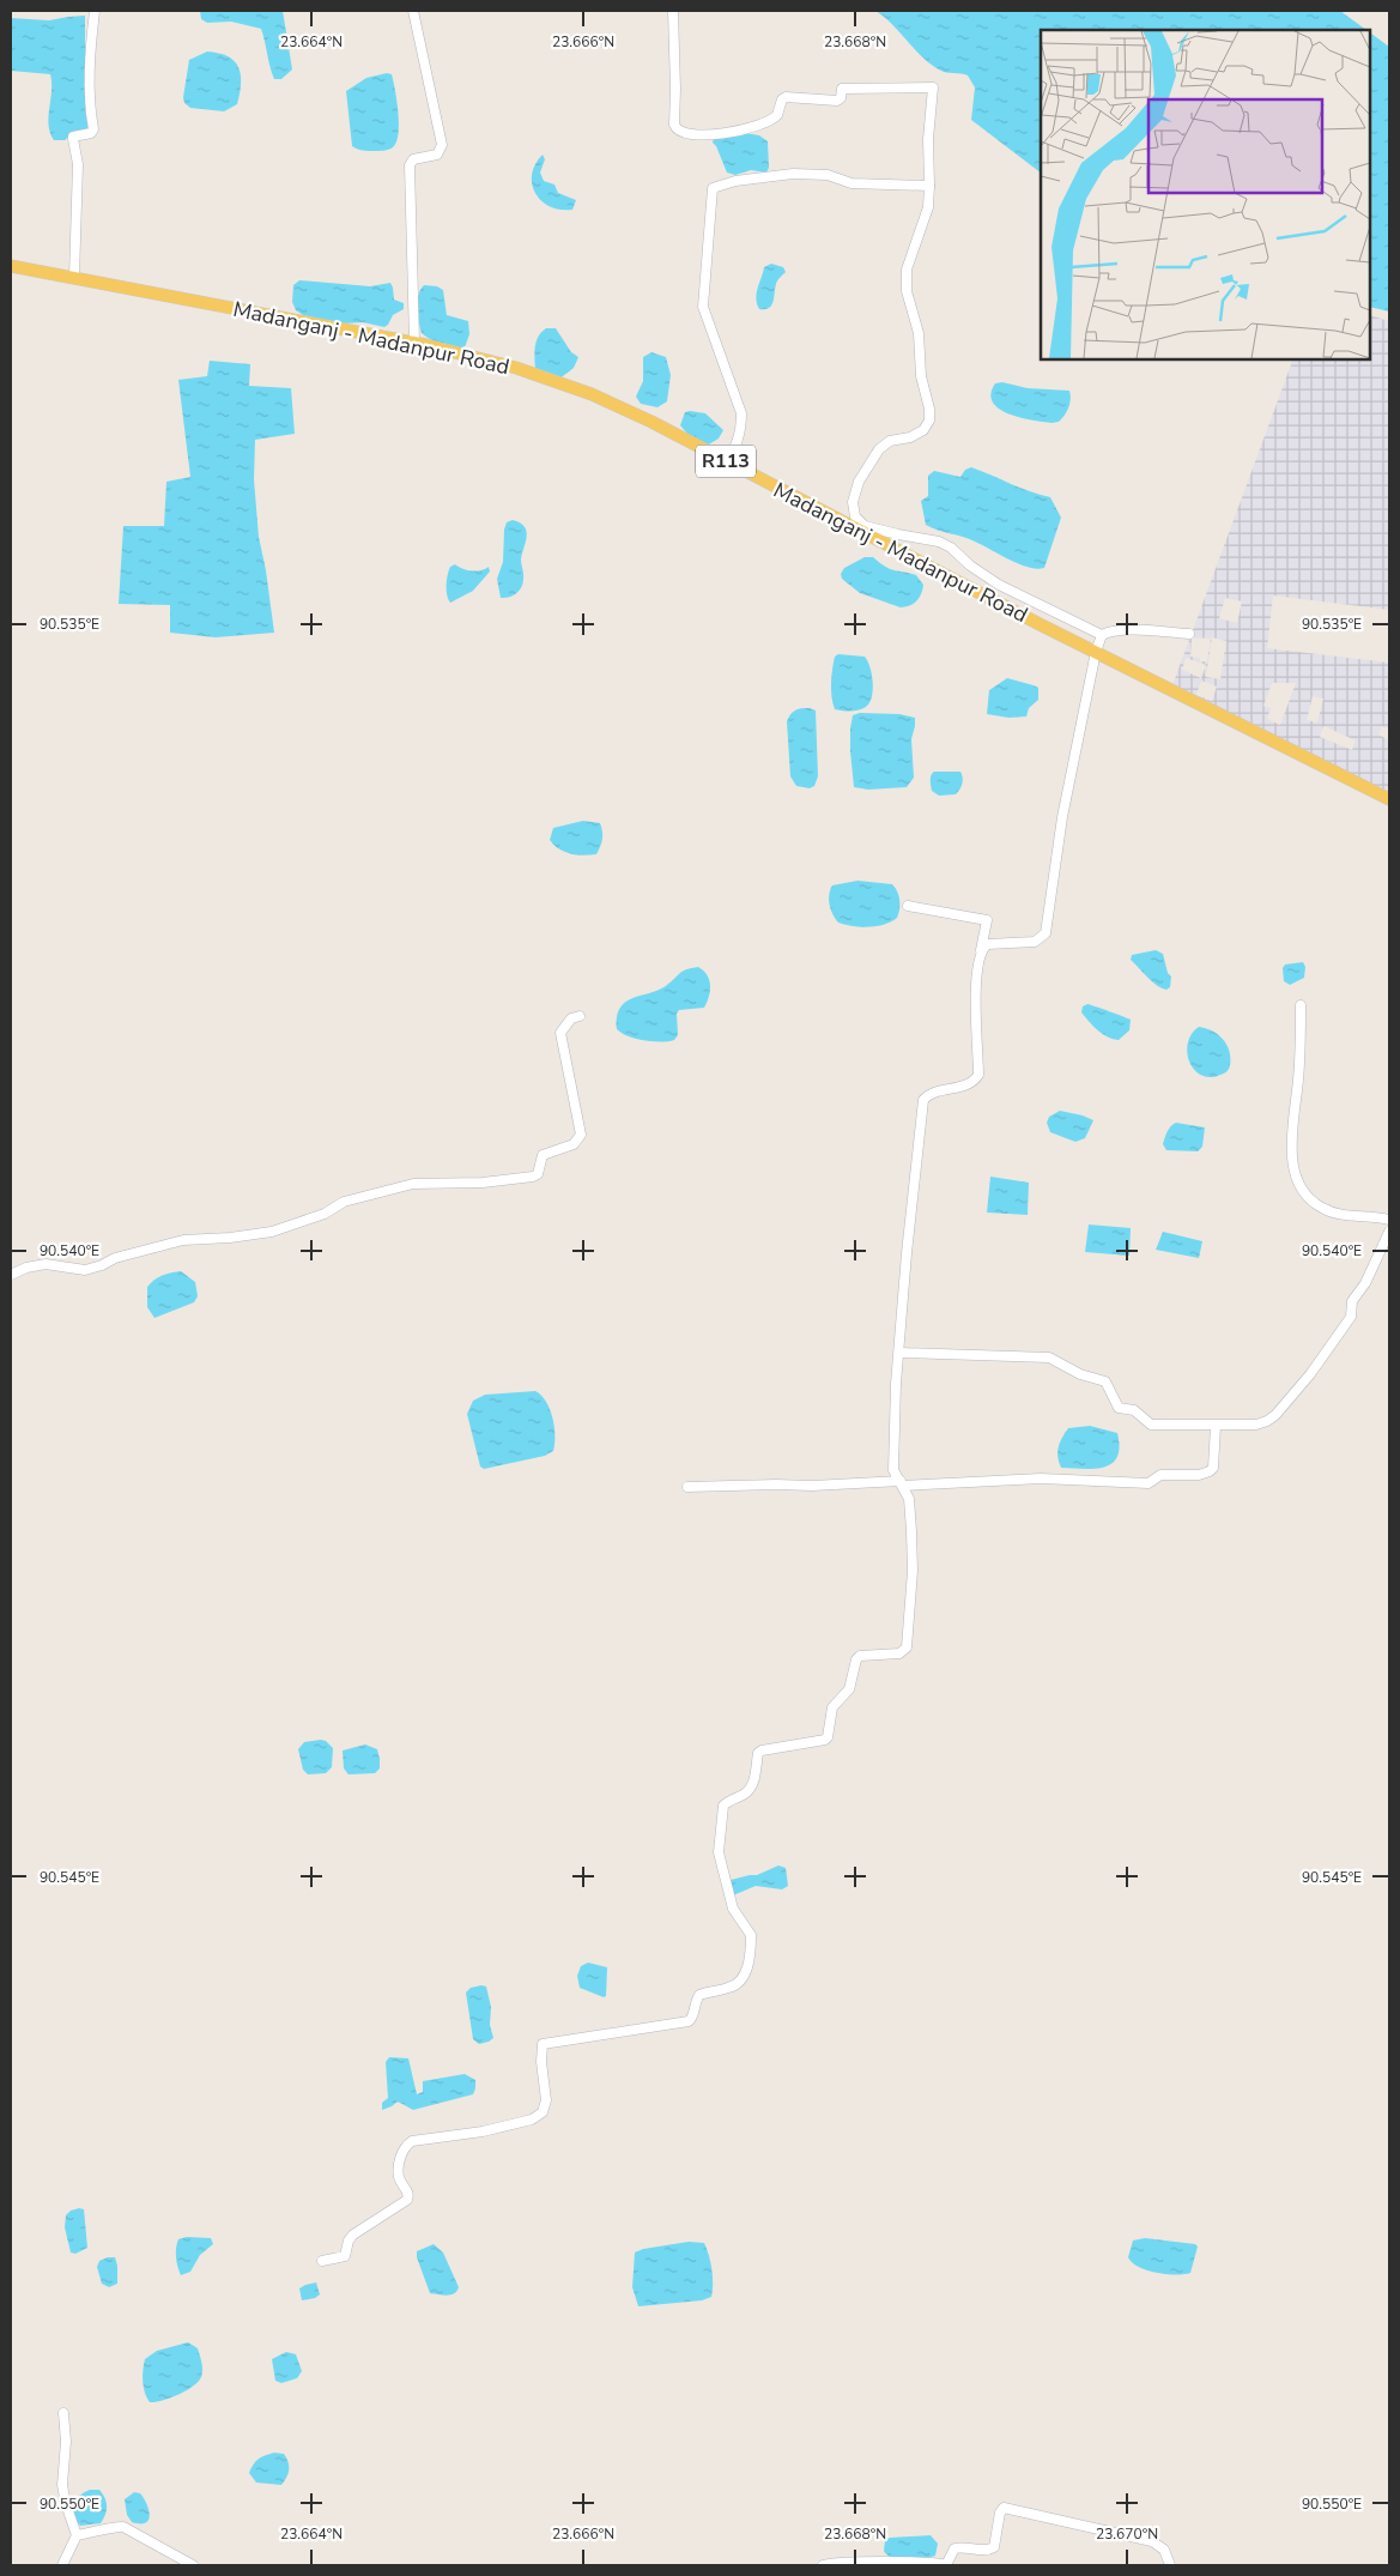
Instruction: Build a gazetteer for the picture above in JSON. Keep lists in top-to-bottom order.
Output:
{
  "streets": {
    "main road": ["Madanganj - Madanpur Road", "R113"]
  },
  "coordinates": [
    "23.664°N",
    "23.666°N",
    "23.668°N",
    "90.535°E",
    "90.540°E",
    "90.545°E",
    "90.550°E",
    "23.670°N"
  ]
}
